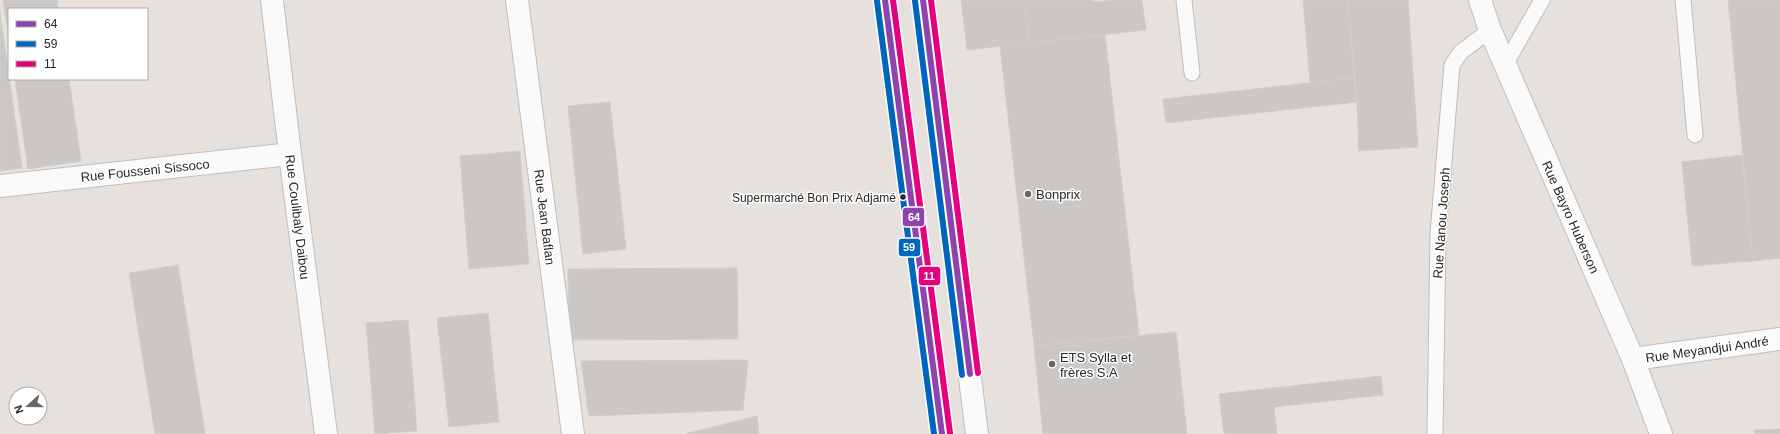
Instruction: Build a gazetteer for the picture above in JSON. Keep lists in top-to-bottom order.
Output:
{
  "streets": {
    "street": [
      "Rue Fousseni Sissoco",
      "Rue Coulibaly Daibou",
      "Rue Jean Baflan",
      "Rue Bayro Huberson",
      "Rue Meyandjui André"
    ],
    "lane": ["Rue Nanou Joseph"]
  },
  "crossings": [
    ["Rue Fousseni Sissoco", "Rue Coulibaly Daibou"],
    ["Rue Bayro Huberson", "Rue Nanou Joseph"],
    ["Rue Bayro Huberson", "Rue Meyandjui André"]
  ],
  "places": ["Bonprix", "Supermarché Bon Prix Adjamé", "ETS Sylla et frères S.A"],
  "lines": ["transit line 64", "transit line 11", "transit line 59"],
  "legend": ["64", "59", "11"],
  "north": "left"
}
